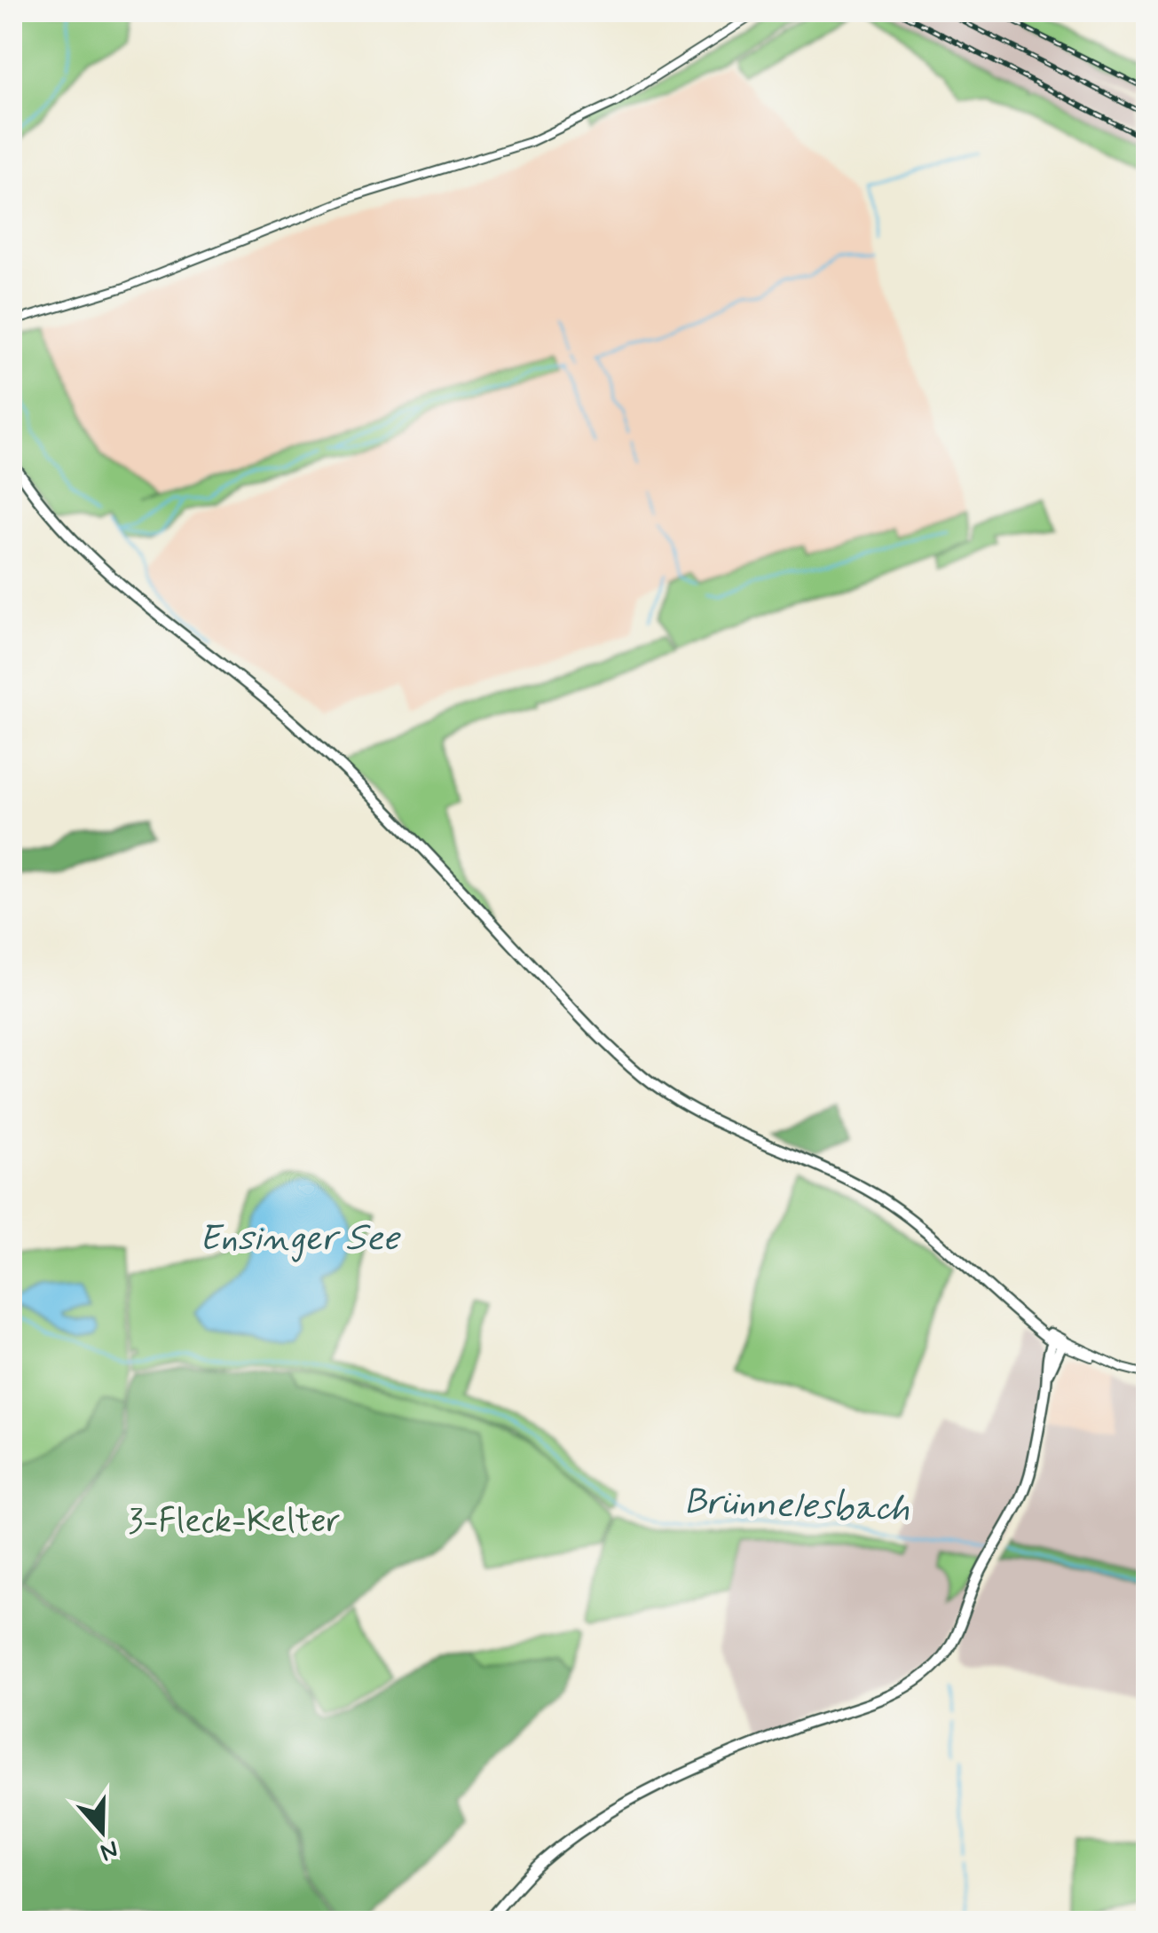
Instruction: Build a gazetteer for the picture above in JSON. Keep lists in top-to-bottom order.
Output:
{
  "water": ["Ensinger See", "Brünnelesbach"],
  "parks": ["3-Fleck-Kelter"],
  "north": "bottom"
}
